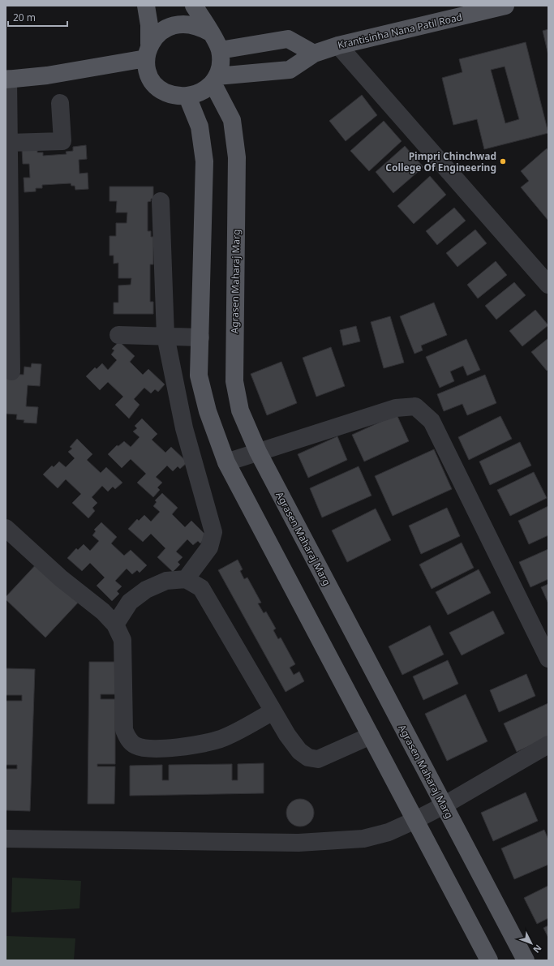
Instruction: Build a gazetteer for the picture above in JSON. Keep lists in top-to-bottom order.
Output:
{
  "streets": {
    "main road": ["Krantisinha Nana Patil Road", "Agrasen Maharaj Marg"]
  },
  "crossings": [
    ["Krantisinha Nana Patil Road", "Agrasen Maharaj Marg"]
  ],
  "places": ["Pimpri Chinchwad College Of Engineering"],
  "scale_bar": "20 m",
  "north": "bottom right"
}
